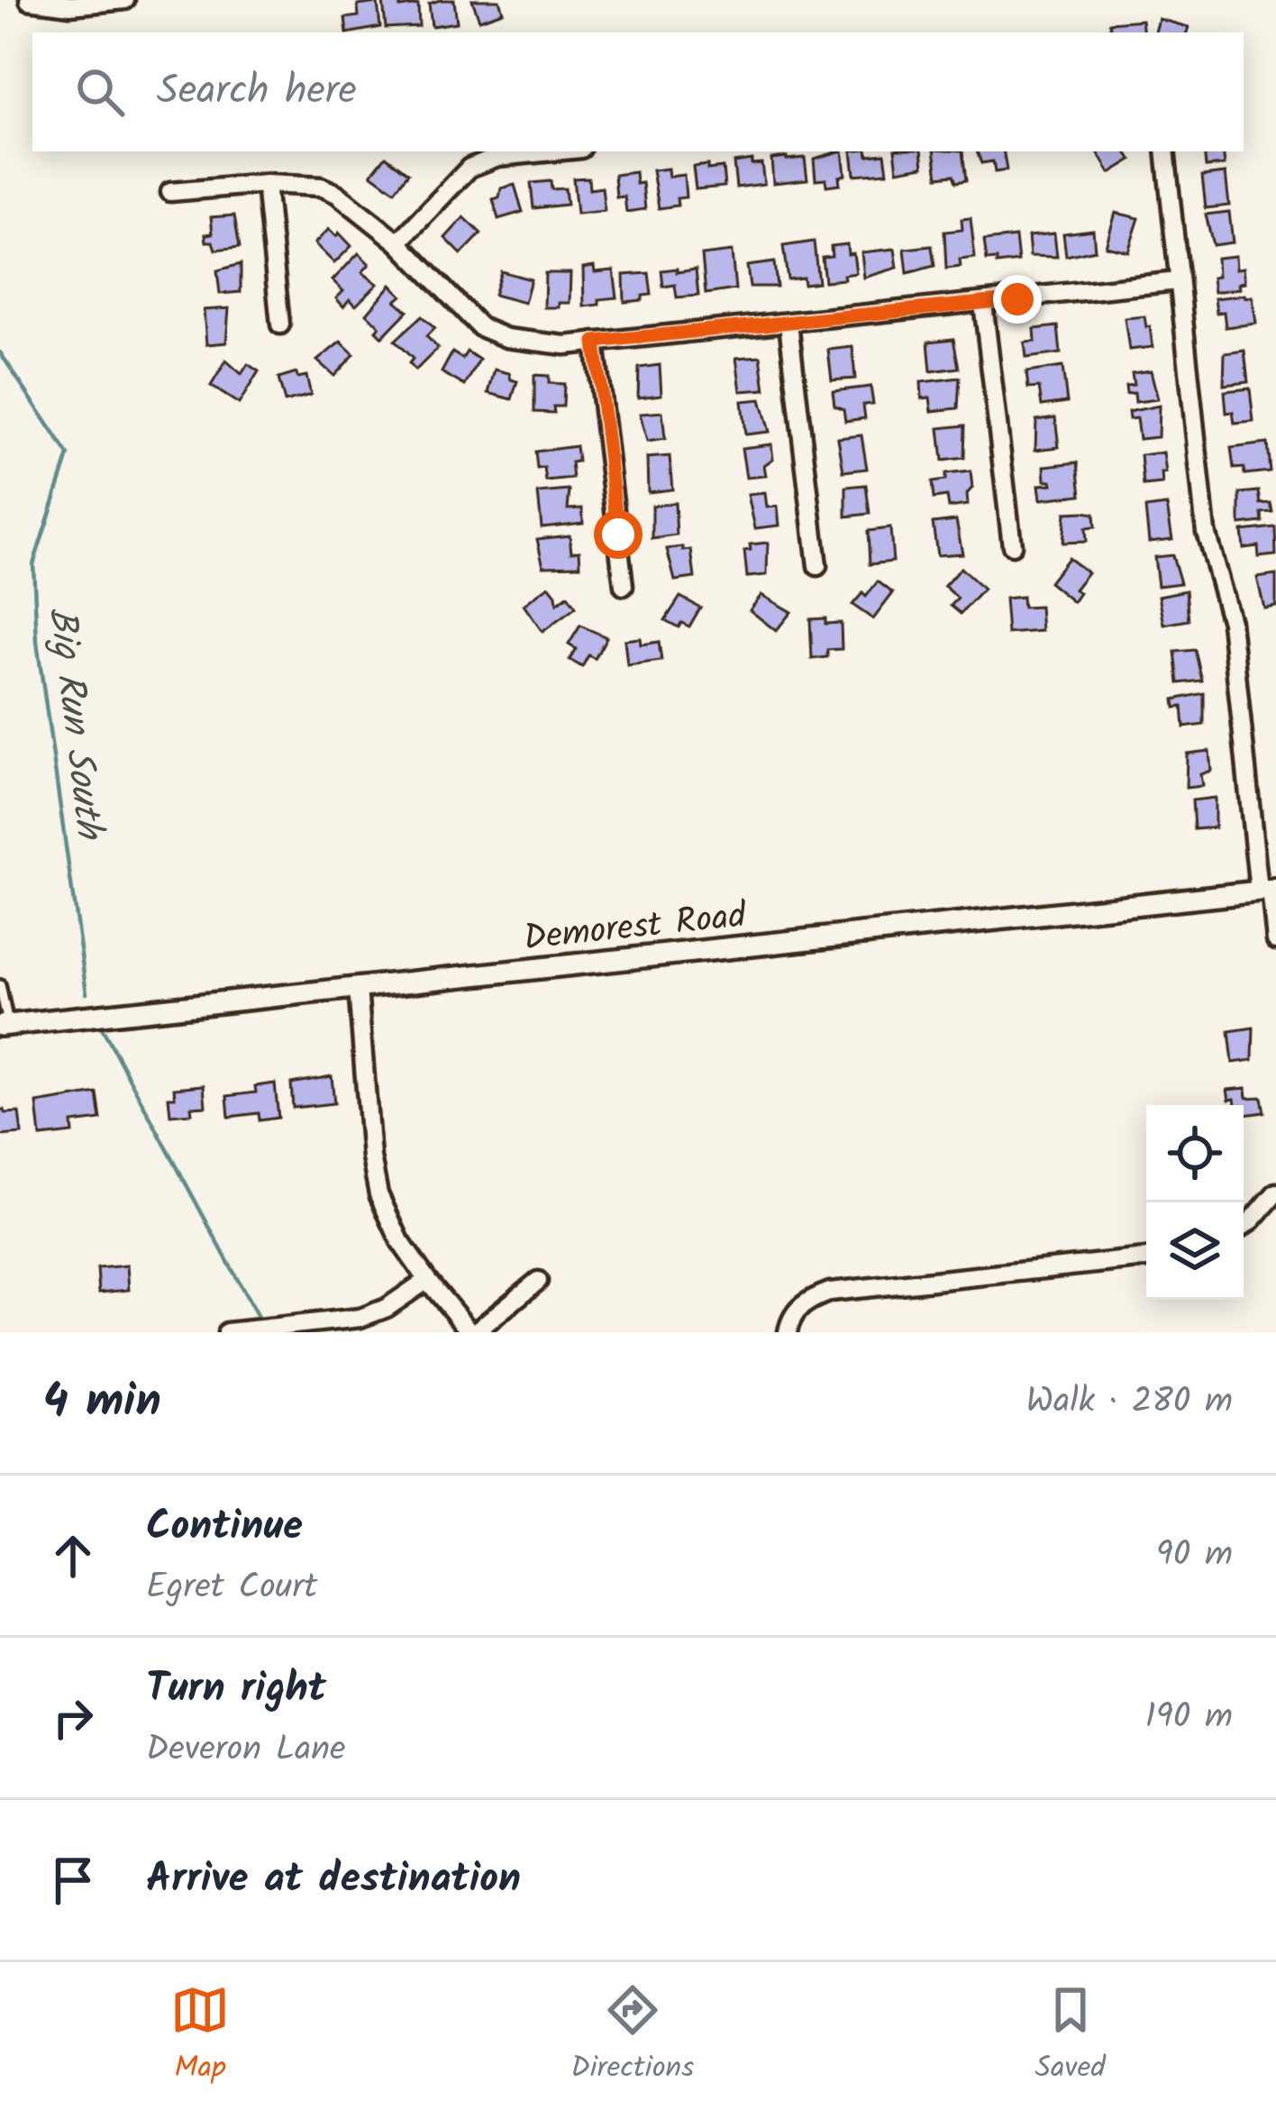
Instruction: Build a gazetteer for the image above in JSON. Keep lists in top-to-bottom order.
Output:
{
  "streets": {
    "street": ["Demorest Road"]
  },
  "water": ["Big Run South"],
  "page": {
    "search": "Search here",
    "heading": ["4 min", "Walk · 280 m"],
    "list": [
      ["Continue", "Egret Court", "90 m"],
      ["Turn right", "Deveron Lane", "190 m"],
      "Arrive at destination"
    ],
    "nav": ["Map", "Directions", "Saved"]
  }
}
